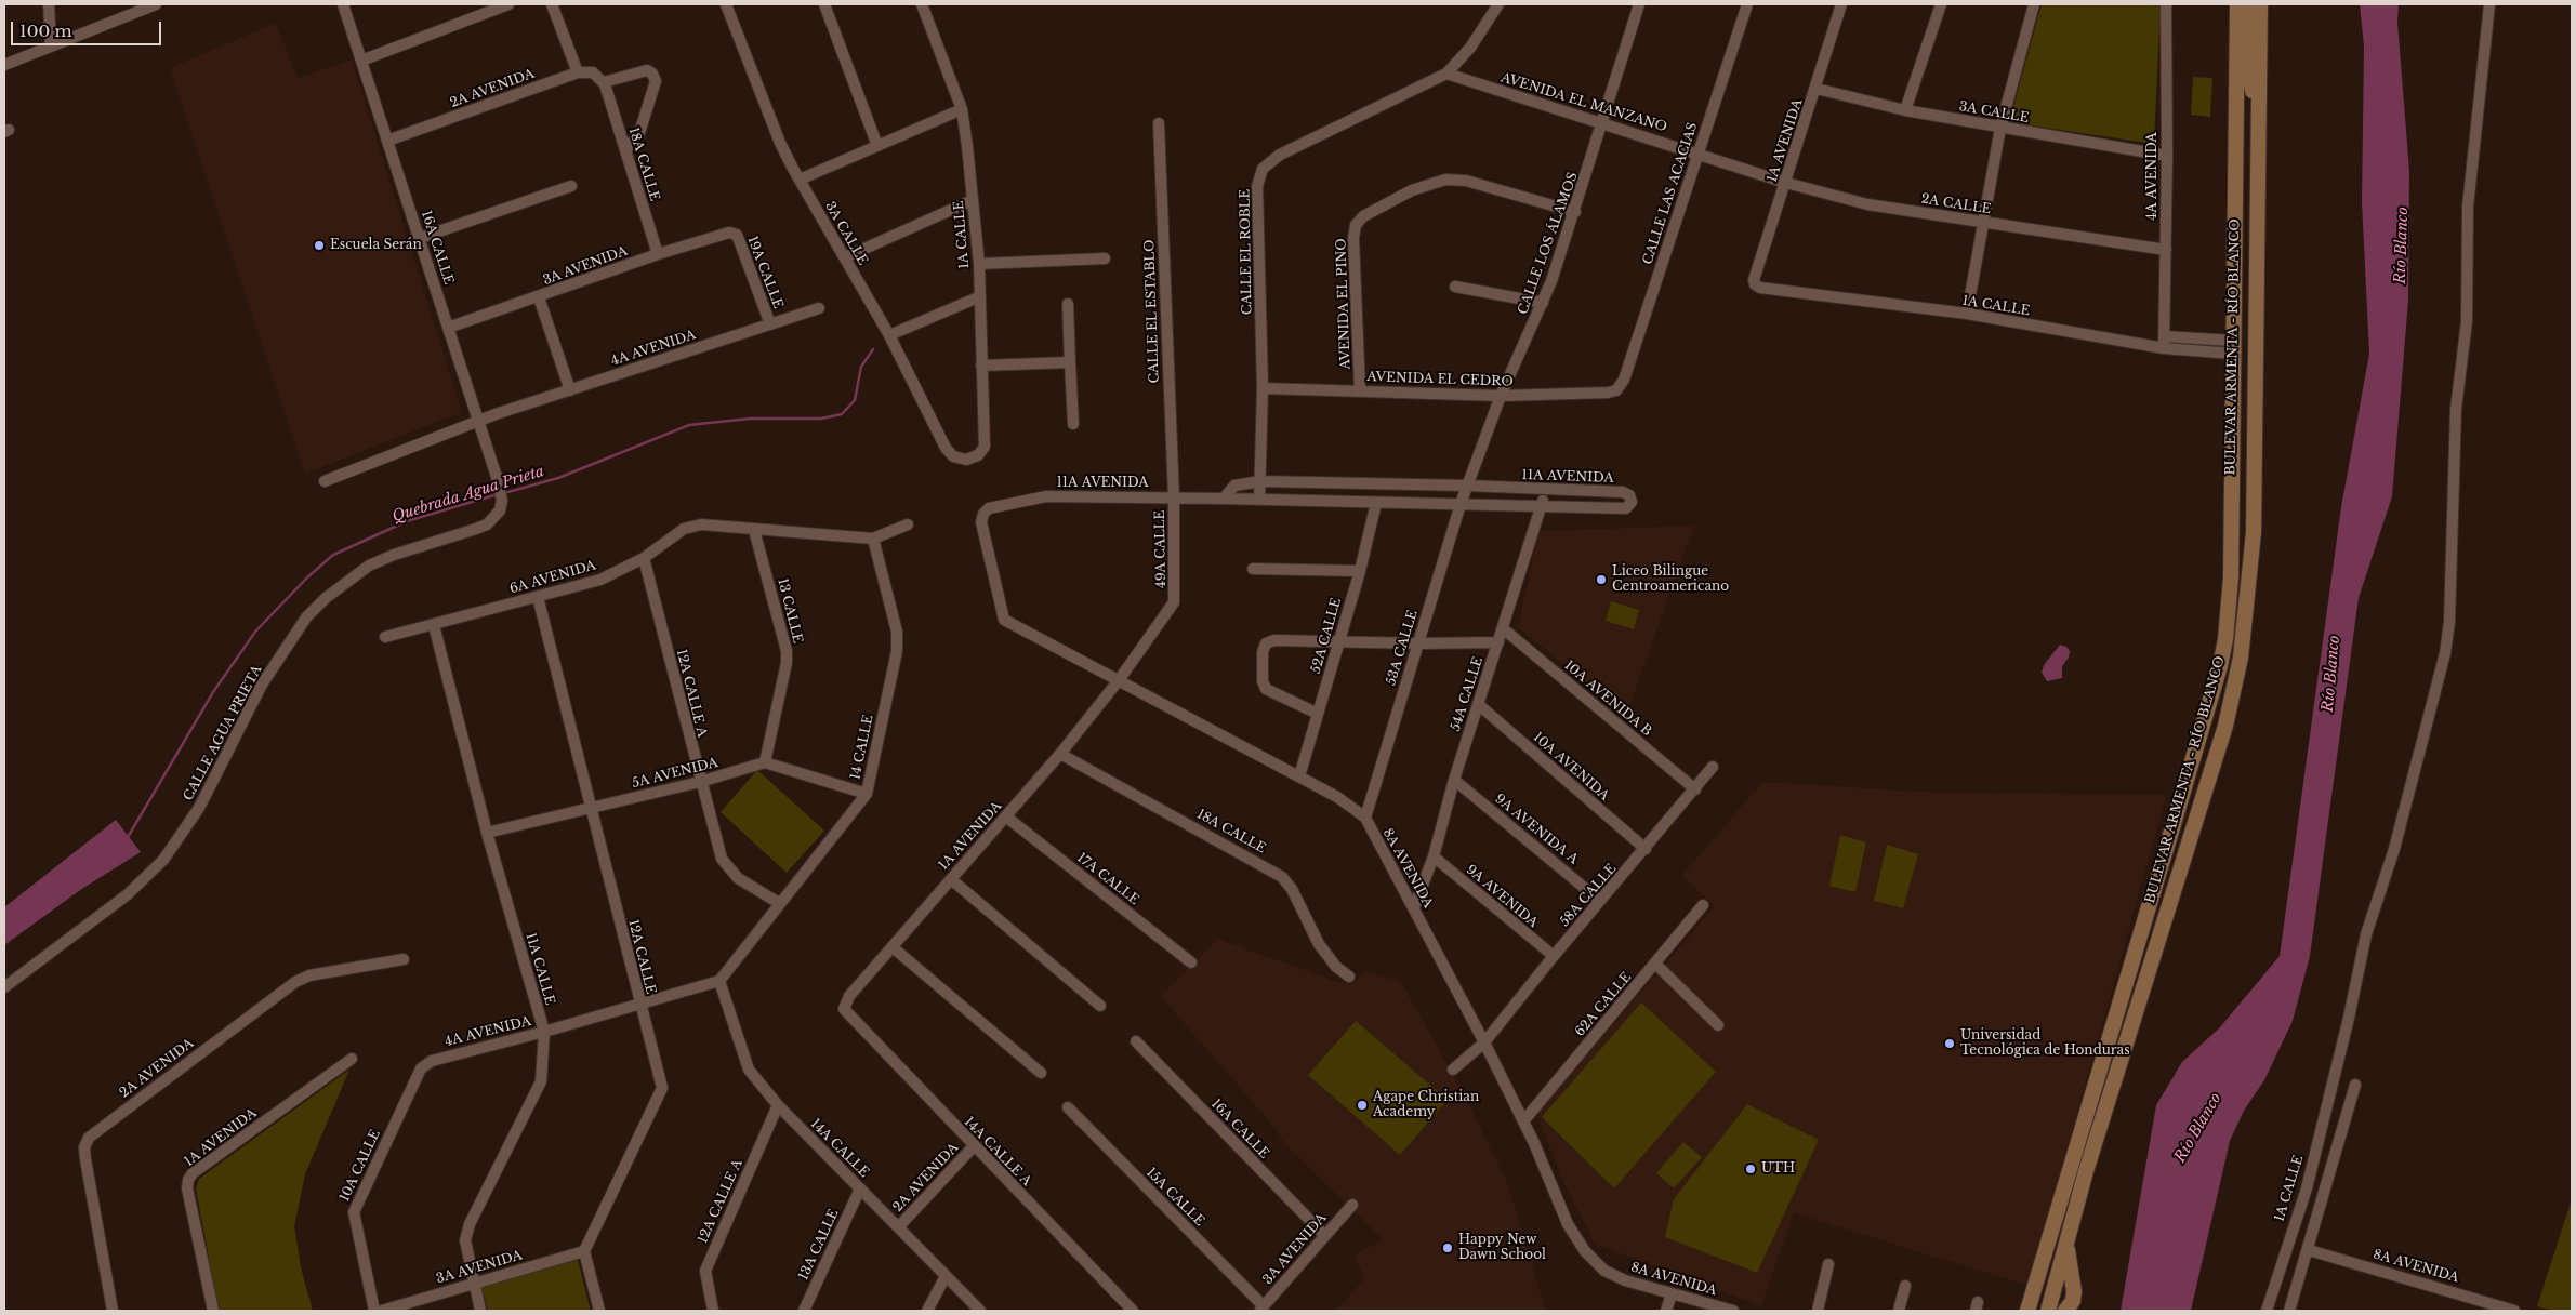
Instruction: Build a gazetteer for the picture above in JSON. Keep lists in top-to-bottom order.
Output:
{
  "streets": {
    "main road": ["BULEVAR ARMENTA - RÍO BLANCO"],
    "street": [
      "2A AVENIDA",
      "AVENIDA EL MANZANO",
      "3A CALLE",
      "1A AVENIDA",
      "18A CALLE",
      "4A AVENIDA",
      "CALLE LAS ACACIAS",
      "2A CALLE",
      "1A CALLE",
      "CALLE LOS ÁLAMOS",
      "16A CALLE",
      "CALLE EL ROBLE",
      "3A AVENIDA",
      "19A CALLE",
      "AVENIDA EL PINO",
      "CALLE EL ESTABLO",
      "AVENIDA EL CEDRO",
      "11A AVENIDA",
      "49A CALLE",
      "6A AVENIDA",
      "13 CALLE",
      "52A CALLE",
      "53A CALLE",
      "12A CALLE A",
      "54A CALLE",
      "10A AVENIDA B",
      "CALLE AGUA PRIETA",
      "14 CALLE",
      "10A AVENIDA",
      "5A AVENIDA",
      "9A AVENIDA A",
      "8A AVENIDA",
      "17A CALLE",
      "58A CALLE",
      "9A AVENIDA",
      "12A CALLE",
      "11A CALLE",
      "62A CALLE",
      "14A CALLE",
      "14A CALLE A",
      "10A CALLE",
      "15A CALLE",
      "13A CALLE"
    ]
  },
  "crossings": [
    ["2A AVENIDA", "16A CALLE"],
    ["2A AVENIDA", "14A CALLE"],
    ["2A AVENIDA", "14A CALLE A"],
    ["AVENIDA EL MANZANO", "CALLE LAS ACACIAS"],
    ["AVENIDA EL MANZANO", "2A CALLE"],
    ["AVENIDA EL MANZANO", "CALLE LOS ÁLAMOS"],
    ["AVENIDA EL MANZANO", "CALLE EL ROBLE"],
    ["3A CALLE", "1A AVENIDA"],
    ["3A CALLE", "4A AVENIDA"],
    ["3A CALLE", "1A CALLE"],
    ["1A AVENIDA", "18A CALLE"],
    ["1A AVENIDA", "2A CALLE"],
    ["1A AVENIDA", "1A CALLE"],
    ["1A AVENIDA", "49A CALLE"],
    ["1A AVENIDA", "8A AVENIDA"],
    ["1A AVENIDA", "17A CALLE"],
    ["1A AVENIDA", "14A CALLE A"],
    ["18A CALLE", "3A AVENIDA"],
    ["4A AVENIDA", "2A CALLE"],
    ["4A AVENIDA", "1A CALLE"],
    ["4A AVENIDA", "16A CALLE"],
    ["4A AVENIDA", "19A CALLE"],
    ["4A AVENIDA", "14 CALLE"],
    ["4A AVENIDA", "12A CALLE"],
    ["4A AVENIDA", "11A CALLE"],
    ["4A AVENIDA", "14A CALLE"],
    ["4A AVENIDA", "10A CALLE"],
    ["CALLE LAS ACACIAS", "AVENIDA EL CEDRO"],
    ["1A CALLE", "BULEVAR ARMENTA - RÍO BLANCO"],
    ["CALLE LOS ÁLAMOS", "AVENIDA EL PINO"],
    ["CALLE LOS ÁLAMOS", "AVENIDA EL CEDRO"],
    ["CALLE LOS ÁLAMOS", "11A AVENIDA"],
    ["CALLE LOS ÁLAMOS", "53A CALLE"],
    ["16A CALLE", "3A AVENIDA"],
    ["16A CALLE", "CALLE AGUA PRIETA"],
    ["CALLE EL ROBLE", "AVENIDA EL CEDRO"],
    ["CALLE EL ROBLE", "11A AVENIDA"],
    ["3A AVENIDA", "19A CALLE"],
    ["3A AVENIDA", "12A CALLE"],
    ["3A AVENIDA", "11A CALLE"],
    ["3A AVENIDA", "15A CALLE"],
    ["AVENIDA EL PINO", "AVENIDA EL CEDRO"],
    ["CALLE EL ESTABLO", "11A AVENIDA"],
    ["CALLE EL ESTABLO", "49A CALLE"],
    ["11A AVENIDA", "49A CALLE"],
    ["11A AVENIDA", "52A CALLE"],
    ["11A AVENIDA", "53A CALLE"],
    ["11A AVENIDA", "54A CALLE"],
    ["11A AVENIDA", "8A AVENIDA"],
    ["49A CALLE", "8A AVENIDA"],
    ["6A AVENIDA", "13 CALLE"],
    ["6A AVENIDA", "12A CALLE A"],
    ["6A AVENIDA", "14 CALLE"],
    ["6A AVENIDA", "12A CALLE"],
    ["6A AVENIDA", "11A CALLE"],
    ["13 CALLE", "5A AVENIDA"],
    ["52A CALLE", "8A AVENIDA"],
    ["53A CALLE", "8A AVENIDA"],
    ["12A CALLE A", "14 CALLE"],
    ["12A CALLE A", "5A AVENIDA"],
    ["12A CALLE A", "14A CALLE"],
    ["54A CALLE", "10A AVENIDA B"],
    ["54A CALLE", "10A AVENIDA"],
    ["54A CALLE", "9A AVENIDA A"],
    ["54A CALLE", "8A AVENIDA"],
    ["54A CALLE", "9A AVENIDA"],
    ["10A AVENIDA B", "58A CALLE"],
    ["14 CALLE", "14A CALLE"],
    ["10A AVENIDA", "58A CALLE"],
    ["5A AVENIDA", "12A CALLE"],
    ["5A AVENIDA", "11A CALLE"],
    ["9A AVENIDA A", "58A CALLE"],
    ["8A AVENIDA", "58A CALLE"],
    ["8A AVENIDA", "62A CALLE"],
    ["58A CALLE", "9A AVENIDA"],
    ["14A CALLE", "13A CALLE"]
  ],
  "water": ["Río Blanco", "Quebrada Agua Prieta"],
  "places": [
    "Escuela Serán",
    "Liceo Bilingue Centroamericano",
    "Universidad Tecnológica de Honduras",
    "Agape Christian Academy",
    "UTH",
    "Happy New Dawn School"
  ],
  "scale_bar": "100 m"
}
